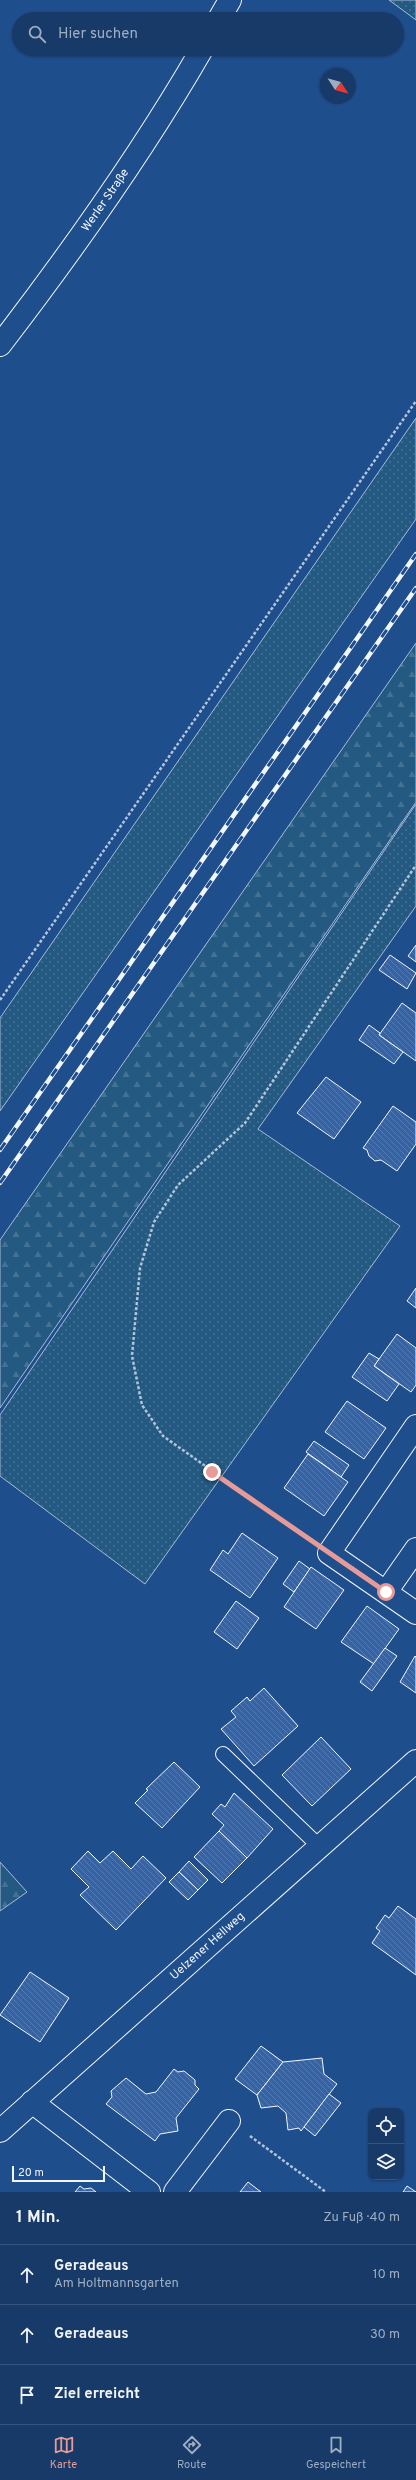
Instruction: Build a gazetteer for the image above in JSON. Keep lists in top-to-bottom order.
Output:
{
  "streets": {
    "street": ["Werler Straße", "Uelzener Hellweg"]
  },
  "scale_bar": "20 m",
  "north": "bottom right",
  "page": {
    "search": "Hier suchen",
    "scale": "20 m",
    "heading": ["1 Min.", "Zu Fuß · 40 m"],
    "list": [
      ["Geradeaus", "Am Holtmannsgarten", "10 m"],
      ["Geradeaus", "30 m"],
      "Ziel erreicht"
    ],
    "nav": ["Karte", "Route", "Gespeichert"]
  }
}
